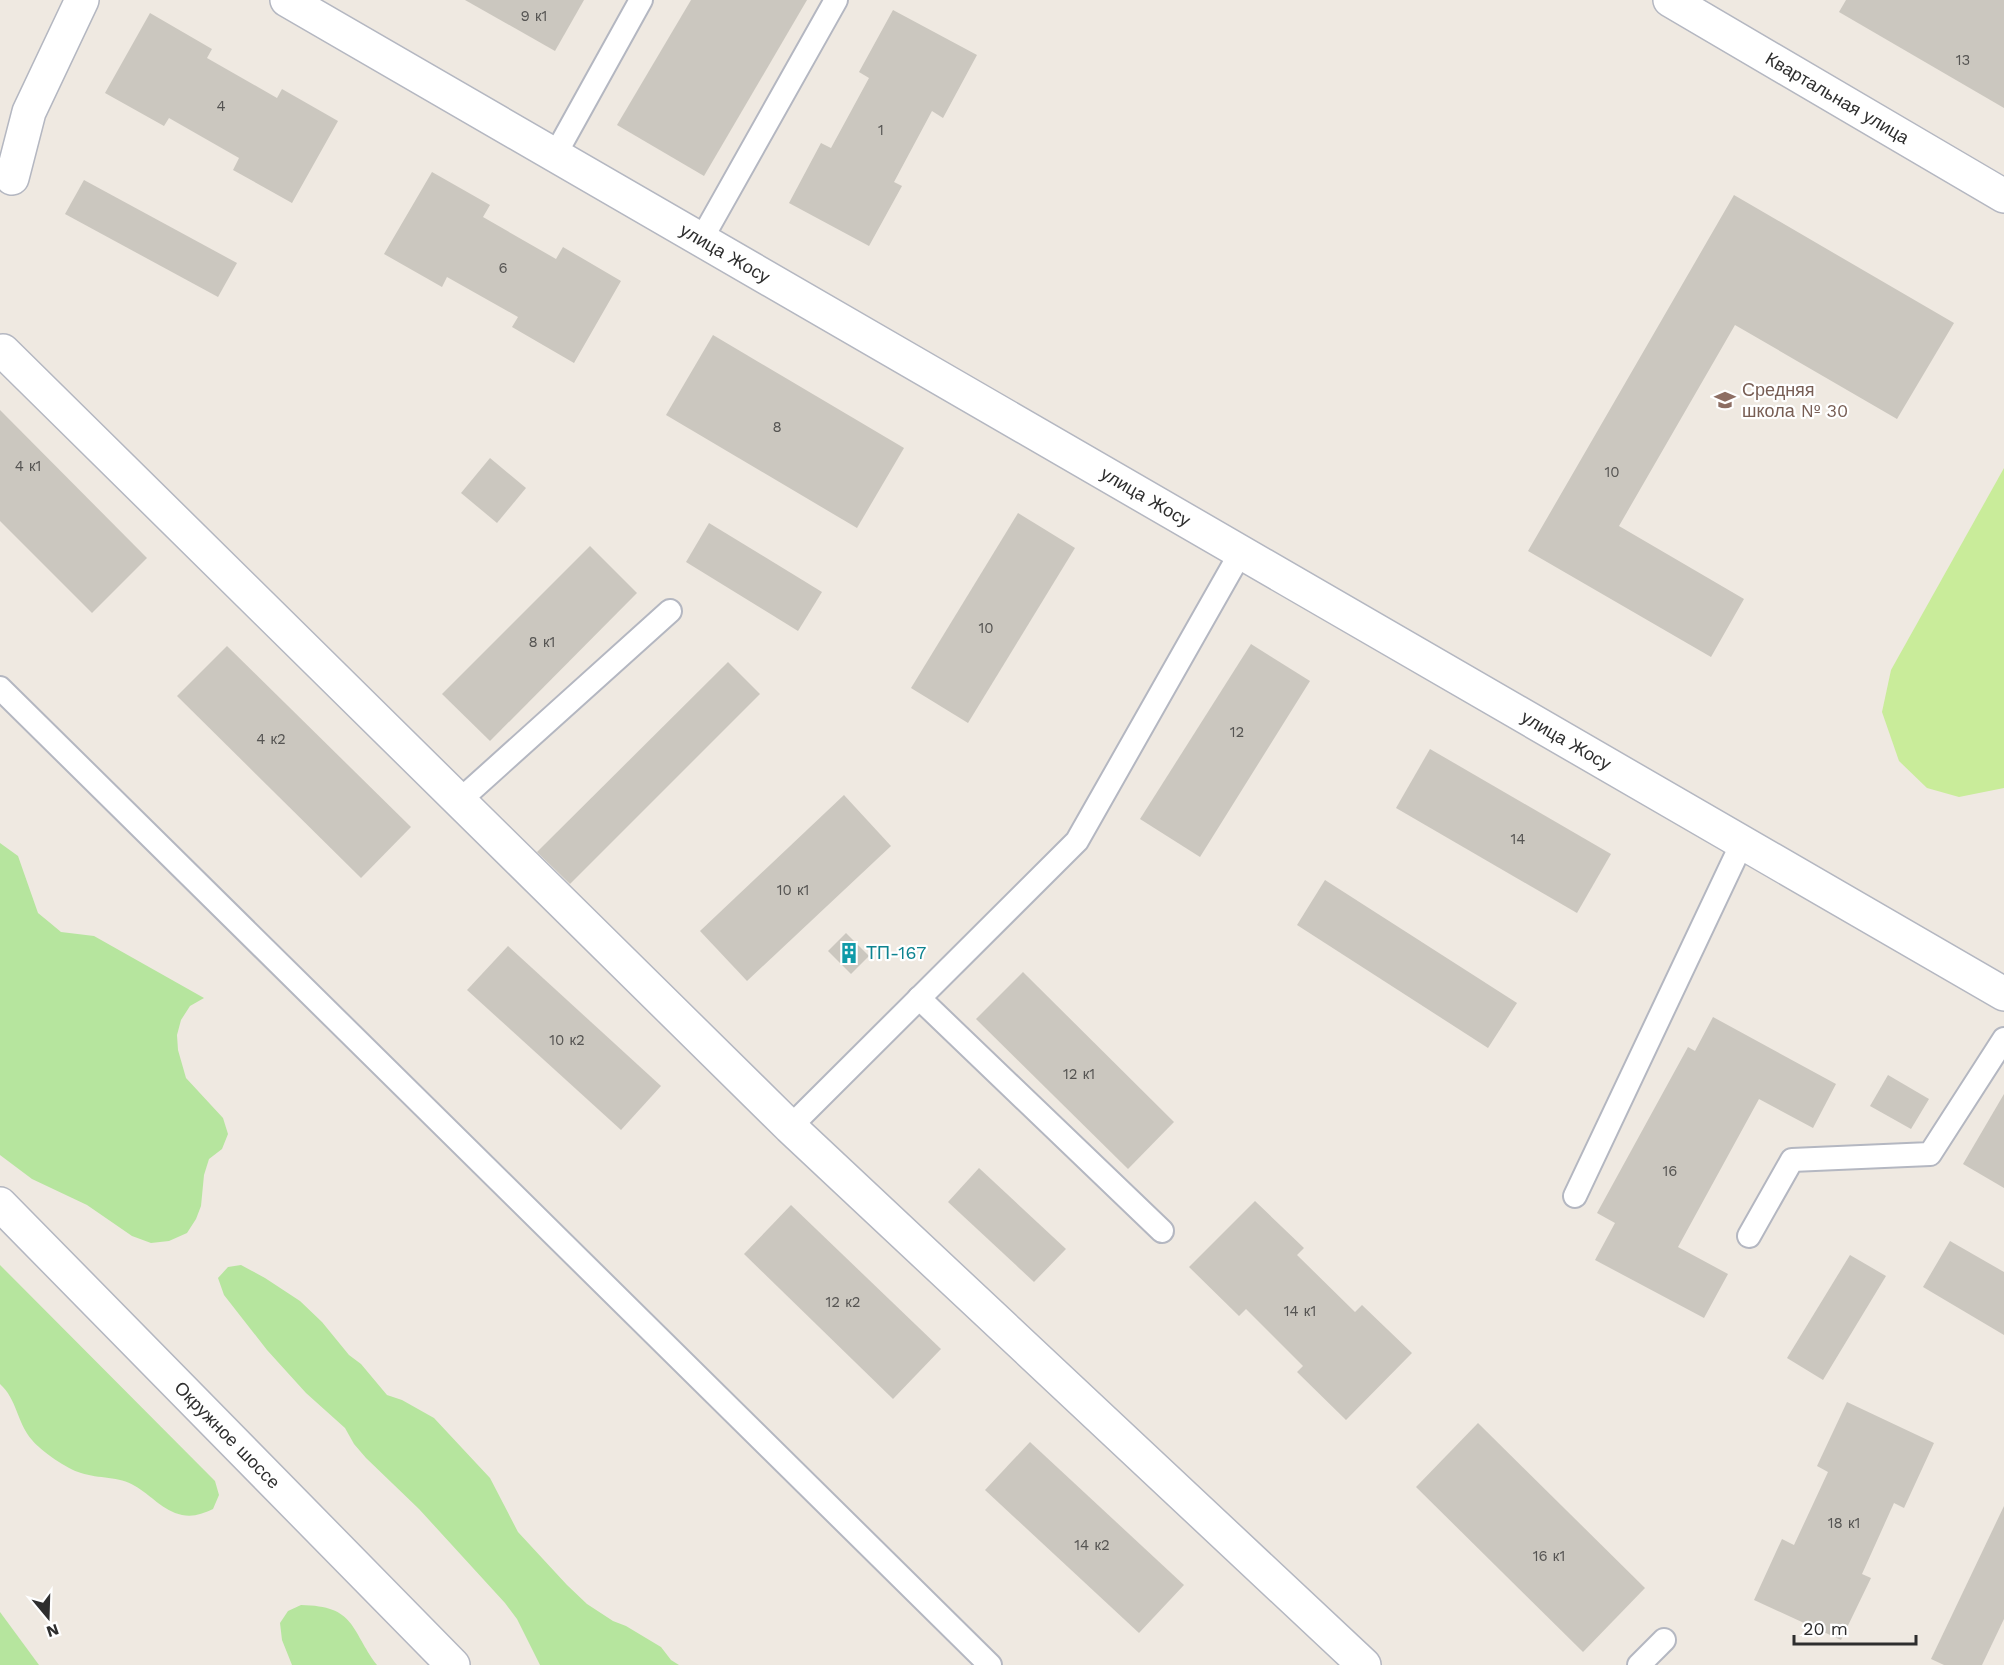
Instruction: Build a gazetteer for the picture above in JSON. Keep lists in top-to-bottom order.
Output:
{
  "streets": {
    "street": ["Квартальная улица", "улица Жосу", "Окружное шоссе"]
  },
  "places": {
    "school or university": ["Средняя школа № 30"],
    "building": ["ТП-167"]
  },
  "house_numbers": [
    "9 к1",
    "13",
    "4",
    "1",
    "6",
    "8",
    "4 к1",
    "10",
    "10",
    "8 к1",
    "12",
    "4 к2",
    "14",
    "10 к1",
    "10 к2",
    "12 к1",
    "16",
    "12 к2",
    "14 к1",
    "18 к1",
    "14 к2",
    "16 к1"
  ],
  "scale_bar": "20 m",
  "north": "bottom"
}
